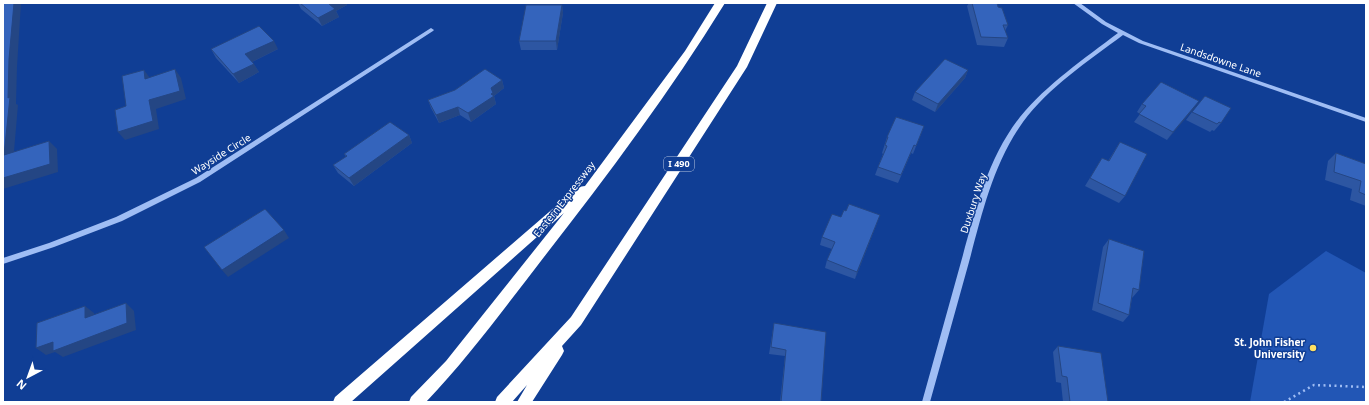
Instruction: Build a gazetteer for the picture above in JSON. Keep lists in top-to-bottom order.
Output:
{
  "streets": {
    "highway": ["I 490", "Eastern Expressway"],
    "street": ["Landsdowne Lane", "Wayside Circle", "Duxbury Way"]
  },
  "crossings": [
    ["Landsdowne Lane", "Duxbury Way"]
  ],
  "places": ["St. John Fisher University"],
  "north": "bottom left"
}
